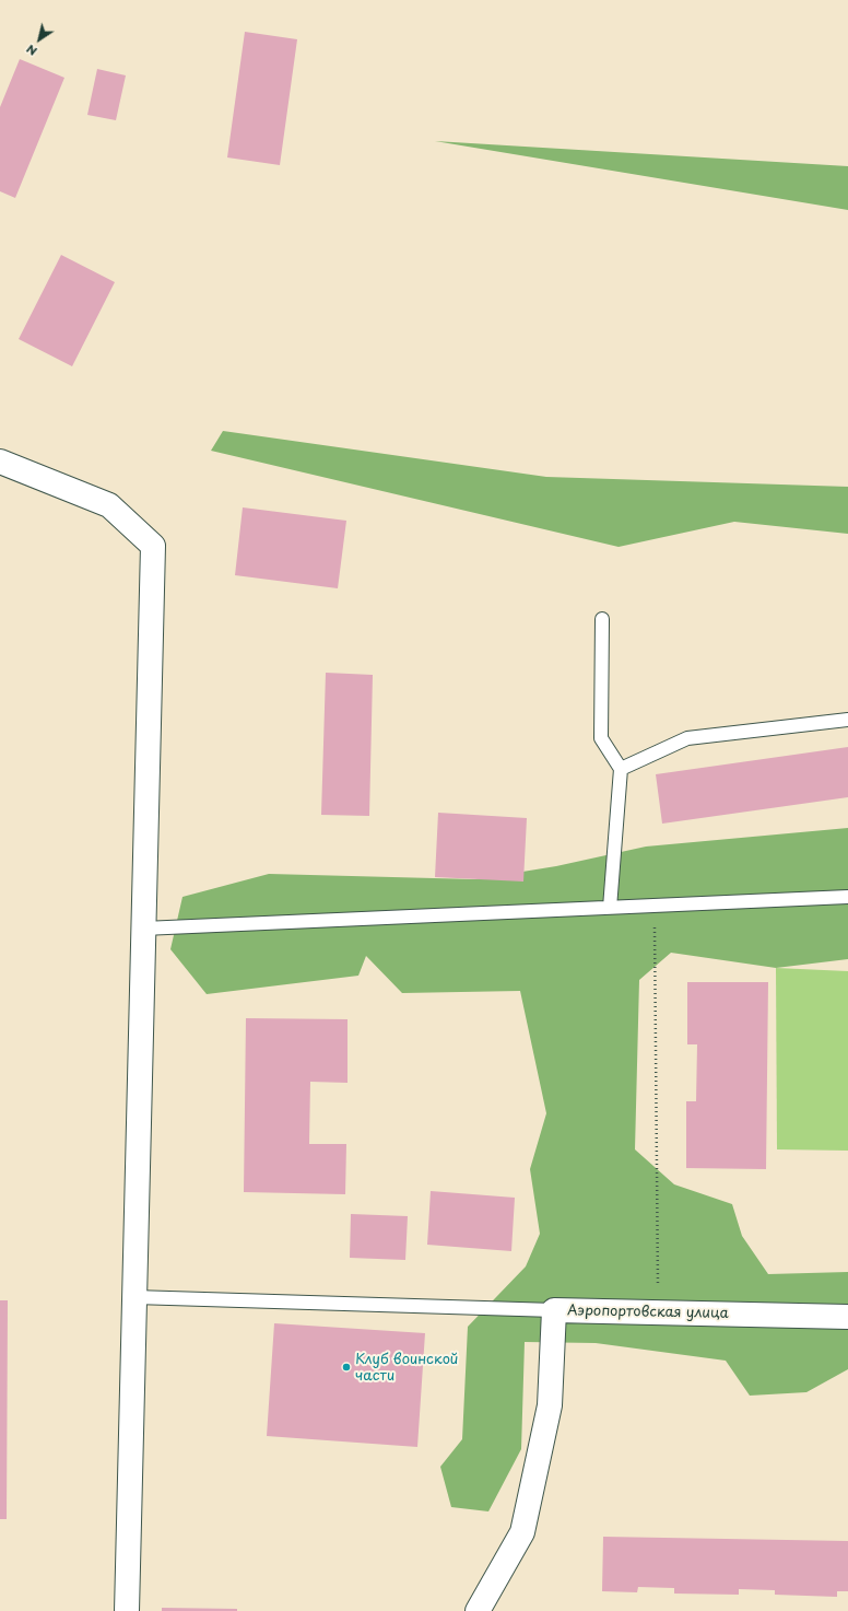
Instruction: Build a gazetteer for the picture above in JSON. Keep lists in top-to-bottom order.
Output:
{
  "streets": {
    "street": ["Аэропортовская улица"]
  },
  "places": ["Клуб воинской части"],
  "north": "bottom left"
}
